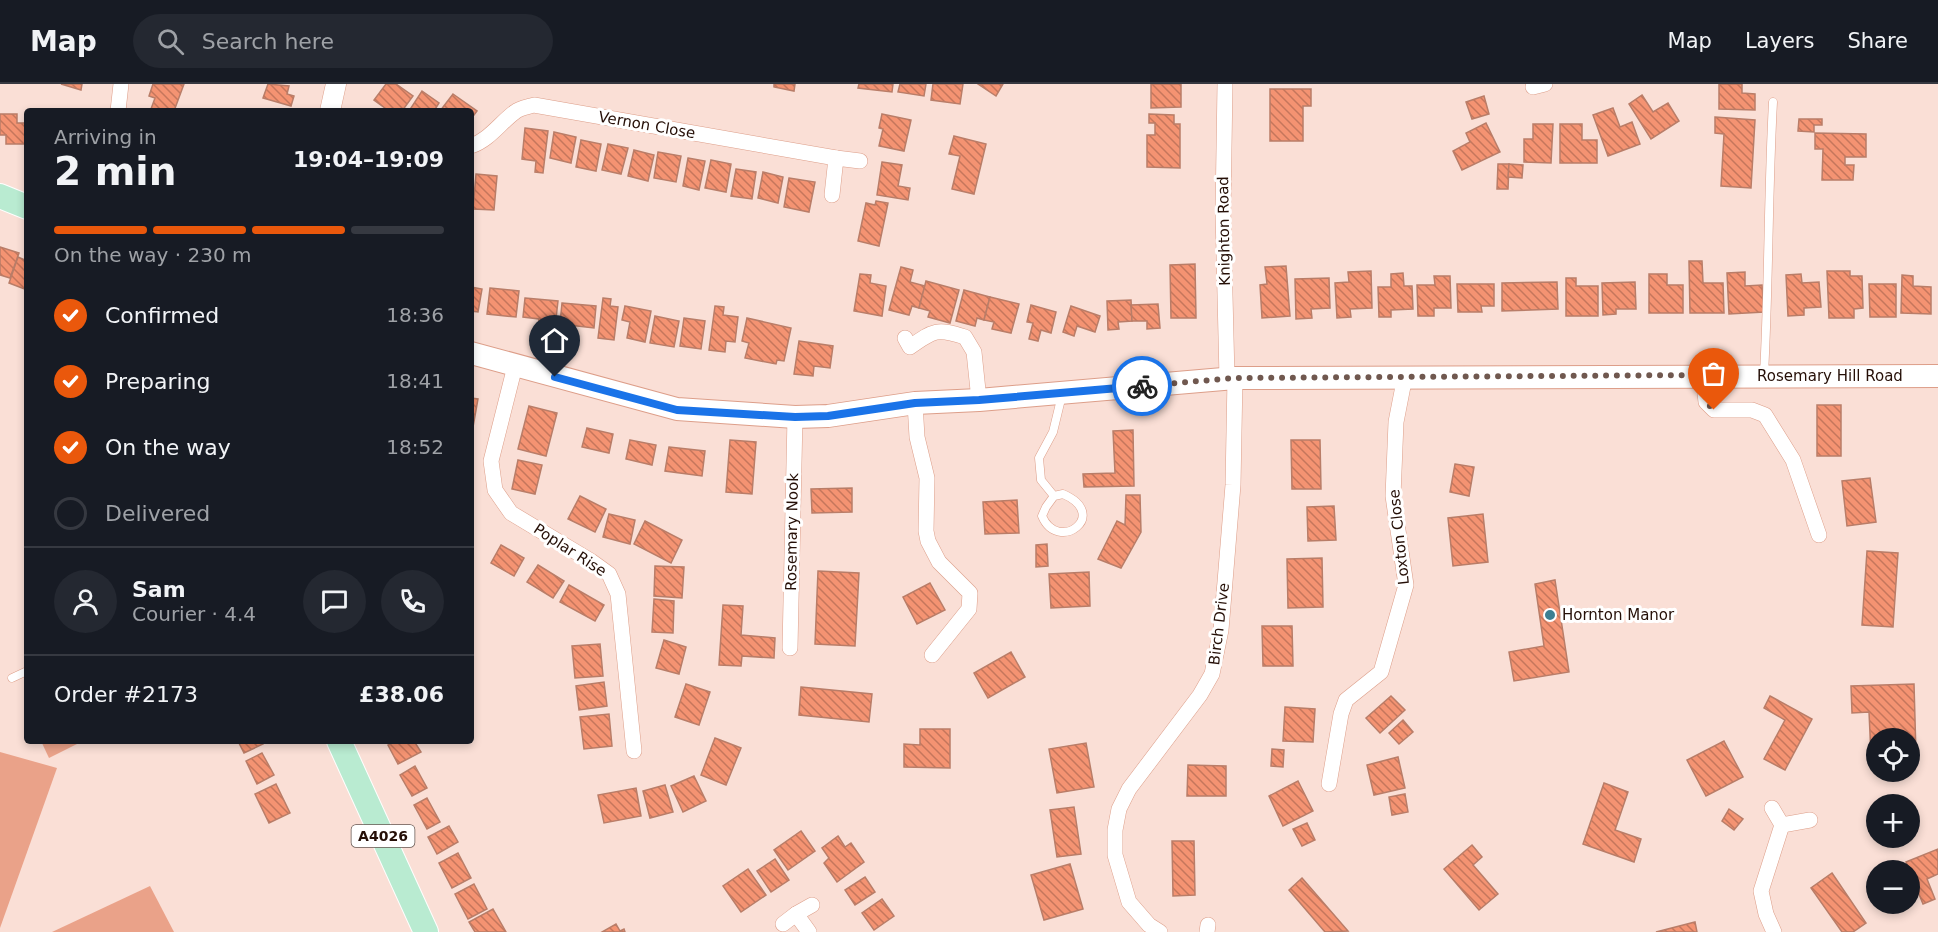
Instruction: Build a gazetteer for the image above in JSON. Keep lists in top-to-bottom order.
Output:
{
  "streets": {
    "main road": ["Rosemary Hill Road", "A4026"],
    "street": [
      "Vernon Close",
      "Knighton Road",
      "Rosemary Nook",
      "Loxton Close",
      "Poplar Rise",
      "Birch Drive"
    ]
  },
  "crossings": [
    ["Knighton Road", "Rosemary Hill Road"],
    ["Knighton Road", "Birch Drive"],
    ["Rosemary Hill Road", "Rosemary Nook"],
    ["Rosemary Hill Road", "Loxton Close"],
    ["Rosemary Hill Road", "Poplar Rise"],
    ["Rosemary Hill Road", "Birch Drive"]
  ],
  "places": ["Hornton Manor"],
  "page": {
    "header": "Map",
    "search": "Search here",
    "nav": ["Map", "Layers", "Share"],
    "heading": ["2 min", "Arriving in", "19:04–19:09"],
    "panel": [
      "Sam",
      "Courier · 4.4",
      "Order #2173",
      "£38.06"
    ],
    "bar": "On the way · 230 m",
    "list": [
      ["Confirmed", "18:36"],
      ["Preparing", "18:41"],
      ["On the way", "18:52"],
      "Delivered"
    ],
    "map_buttons": ["+", "−"]
  }
}
